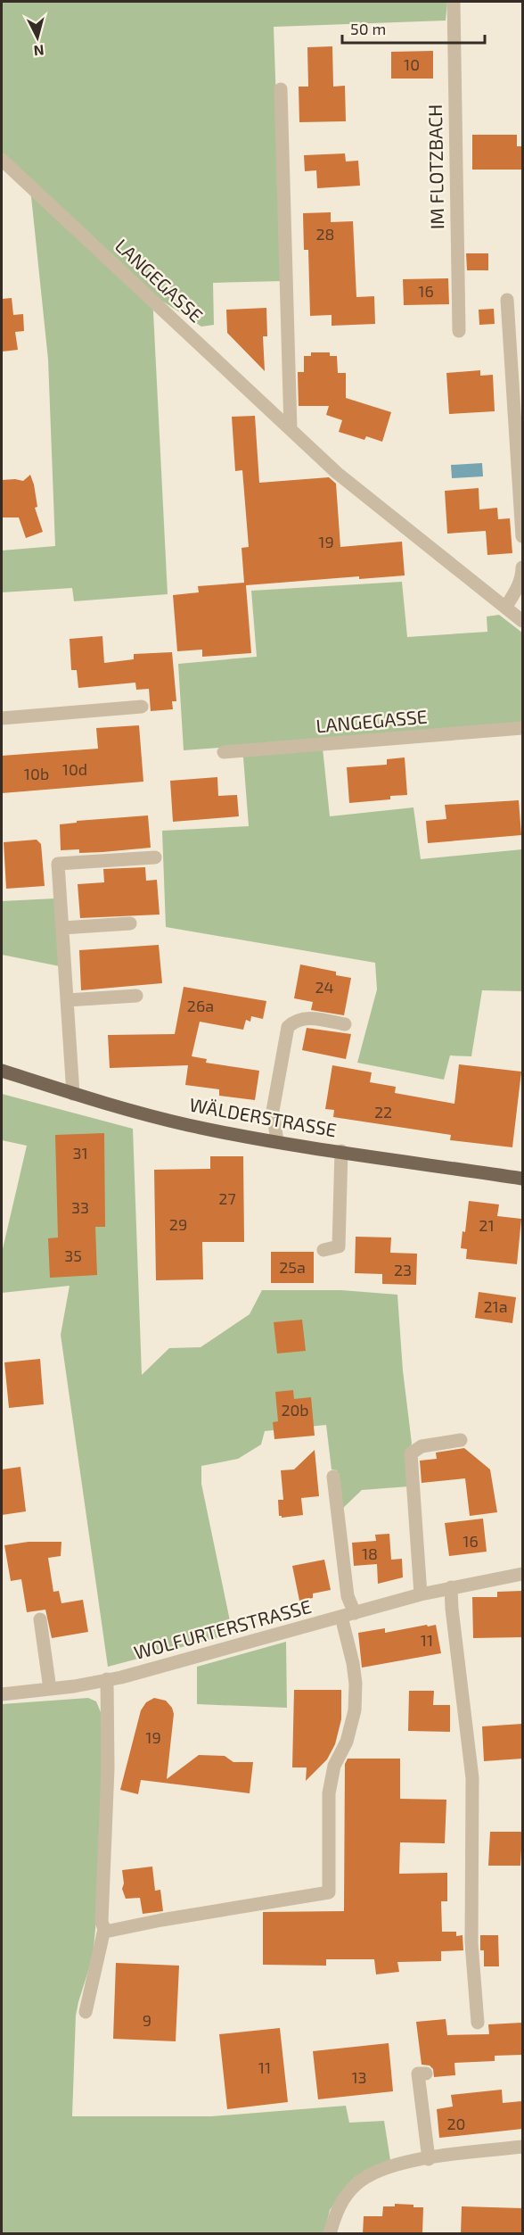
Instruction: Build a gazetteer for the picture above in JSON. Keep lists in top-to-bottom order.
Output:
{
  "streets": {
    "main road": ["WÄLDERSTRASSE"],
    "street": ["IM FLOTZBACH", "LANGEGASSE", "WOLFURTERSTRASSE"]
  },
  "house_numbers": [
    "10",
    "28",
    "16",
    "19",
    "10d",
    "10b",
    "24",
    "26a",
    "22",
    "31",
    "27",
    "33",
    "29",
    "21",
    "35",
    "25a",
    "23",
    "21a",
    "20b",
    "16",
    "18",
    "11",
    "19",
    "9",
    "11",
    "13",
    "20"
  ],
  "scale_bar": "50 m",
  "north": "bottom"
}
